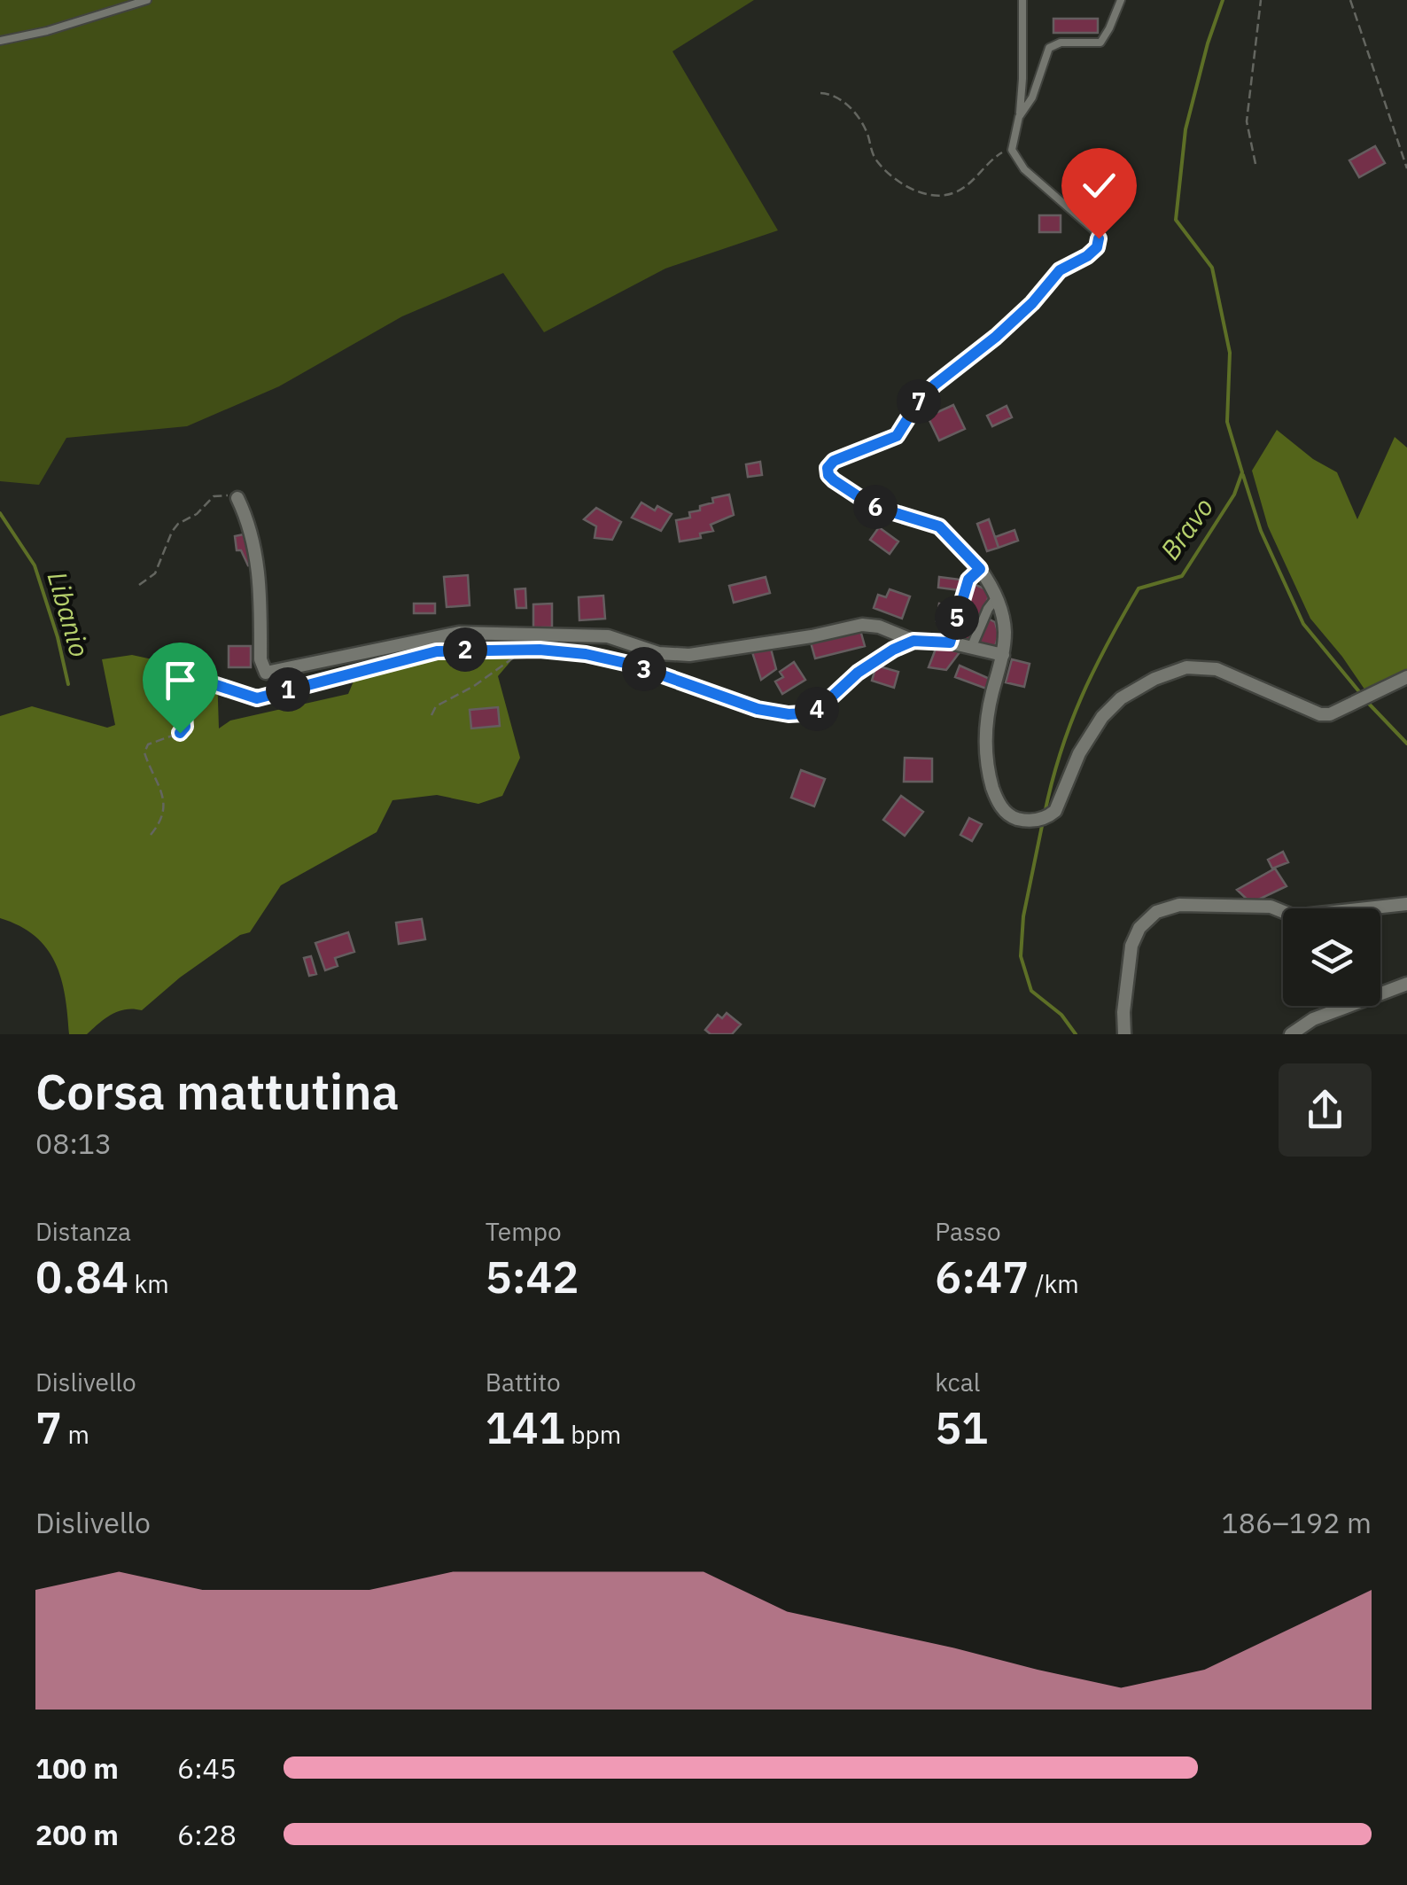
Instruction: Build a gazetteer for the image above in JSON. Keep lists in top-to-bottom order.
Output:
{
  "water": ["Bravo", "Libanio"],
  "page": {
    "pins": [
      "7",
      "6",
      "5",
      "2",
      "3",
      "1",
      "4"
    ],
    "heading": ["Corsa mattutina", "08:13"],
    "stats": [
      ["Distanza", "0.84 km"],
      ["Tempo", "5:42"],
      ["Passo", "6:47 /km"],
      ["Dislivello", "7 m"],
      ["Battito", "141 bpm"],
      ["kcal", "51"]
    ],
    "chart": ["Dislivello", "186–192 m"],
    "list": [
      {
        "name": "100 m",
        "note": "6:45"
      },
      {
        "name": "200 m",
        "note": "6:28"
      }
    ]
  }
}
